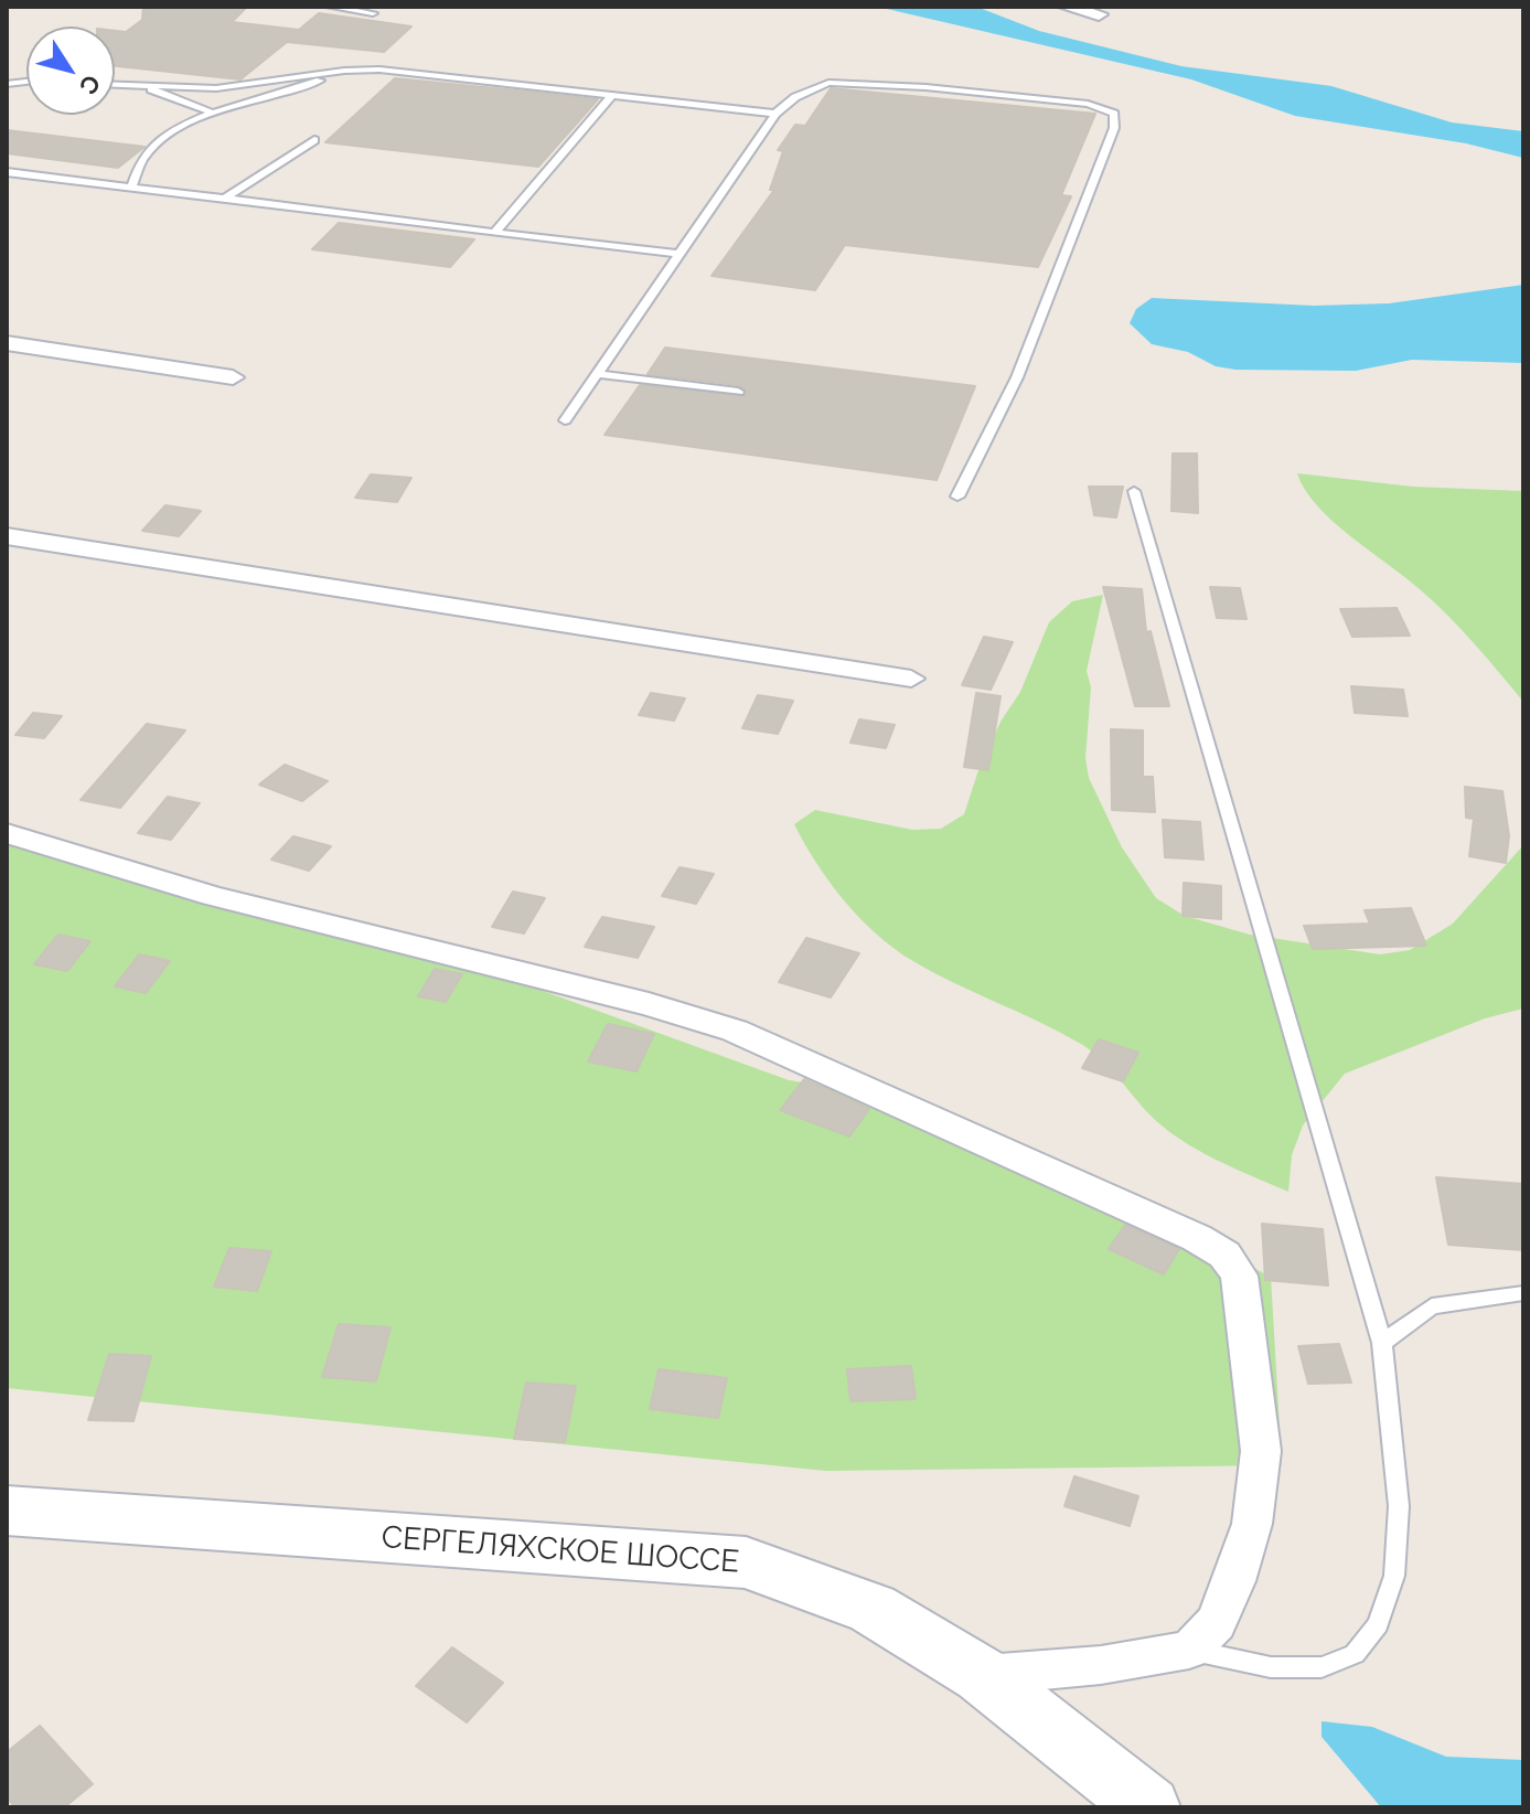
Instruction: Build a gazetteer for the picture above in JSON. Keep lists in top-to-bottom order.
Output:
{
  "streets": {
    "main road": ["СЕРГЕЛЯХСКОЕ ШОССЕ"]
  },
  "north": "bottom right"
}
